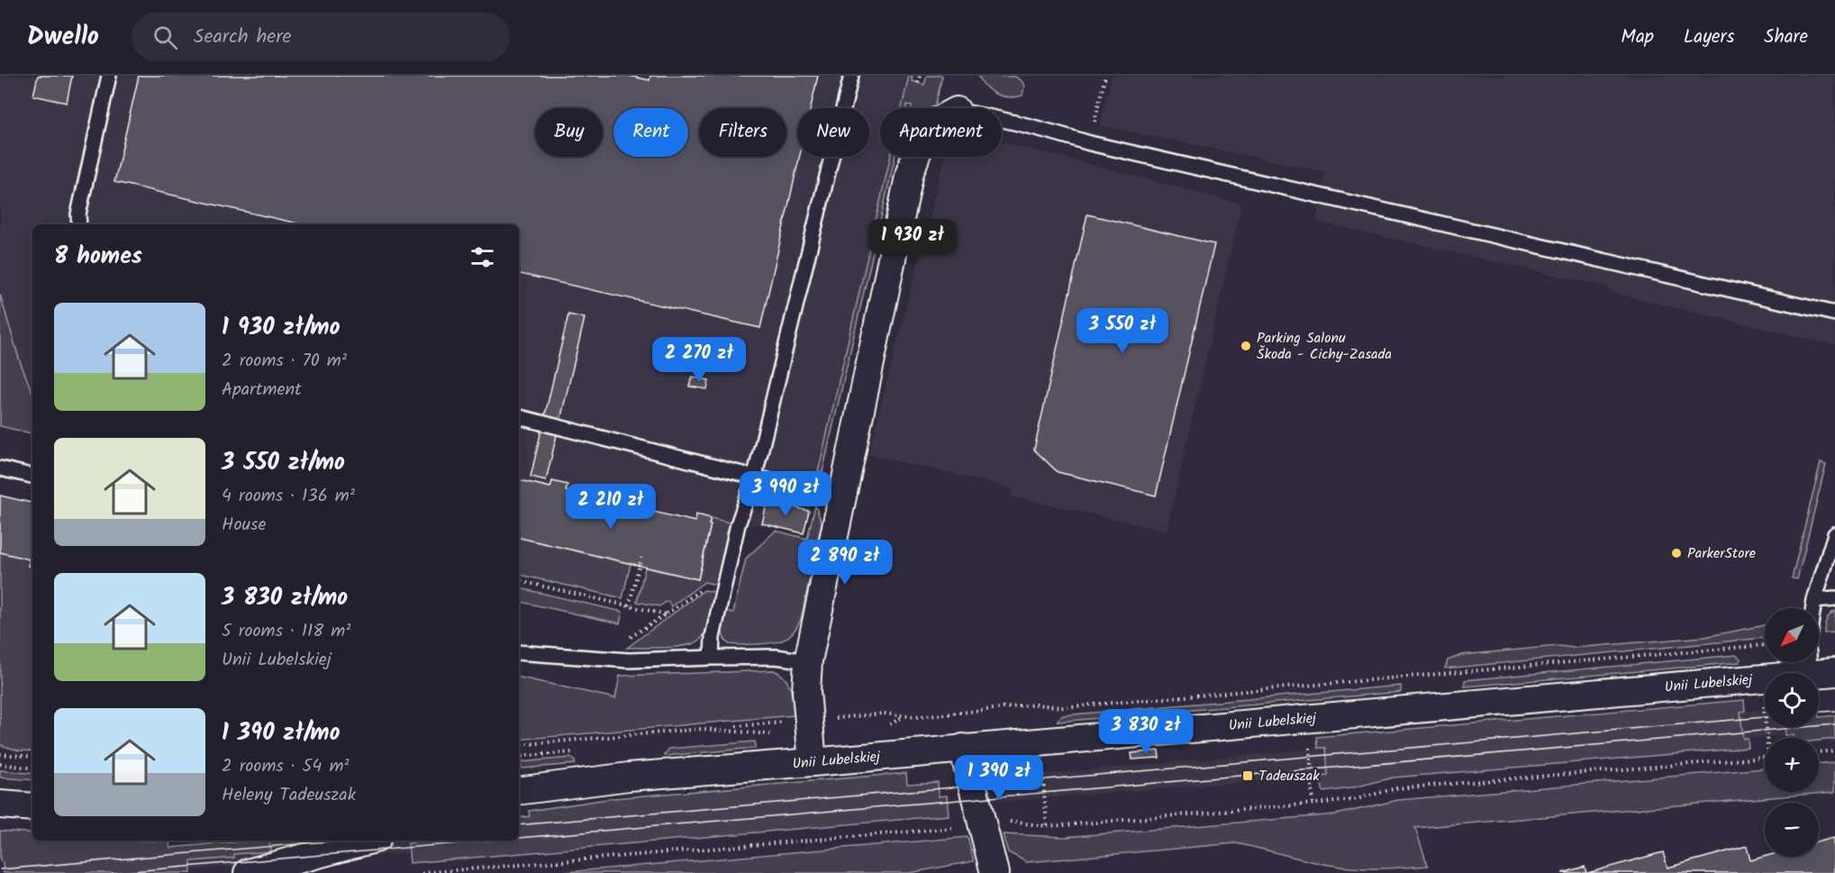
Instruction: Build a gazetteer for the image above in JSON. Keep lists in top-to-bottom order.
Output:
{
  "streets": {
    "street": ["Unii Lubelskiej"]
  },
  "places": {
    "other": ["Parking Salonu Škoda - Cichy-Zasada", "ParkerStore"],
    "transit": ["Tadeuszak"]
  },
  "north": "bottom left",
  "page": {
    "header": "Dwello",
    "search": "Search here",
    "nav": ["Map", "Layers", "Share"],
    "chip": [
      "Buy",
      "Rent",
      "Filters",
      "New",
      "Apartment"
    ],
    "price": [
      "1 930 zł",
      "3 550 zł",
      "2 270 zł",
      "3 990 zł",
      "2 210 zł",
      "2 890 zł",
      "3 830 zł",
      "1 390 zł"
    ],
    "heading": "8 homes",
    "list": [
      {
        "name": "1 930 zł/mo",
        "note": "2 rooms · 70 m² · Apartment"
      },
      {
        "name": "3 550 zł/mo",
        "note": "4 rooms · 136 m² · House"
      },
      {
        "name": "3 830 zł/mo",
        "note": "5 rooms · 118 m² · Unii Lubelskiej"
      },
      {
        "name": "1 390 zł/mo",
        "note": "2 rooms · 54 m² · Heleny Tadeuszak"
      }
    ],
    "map_buttons": ["+", "−"]
  }
}
